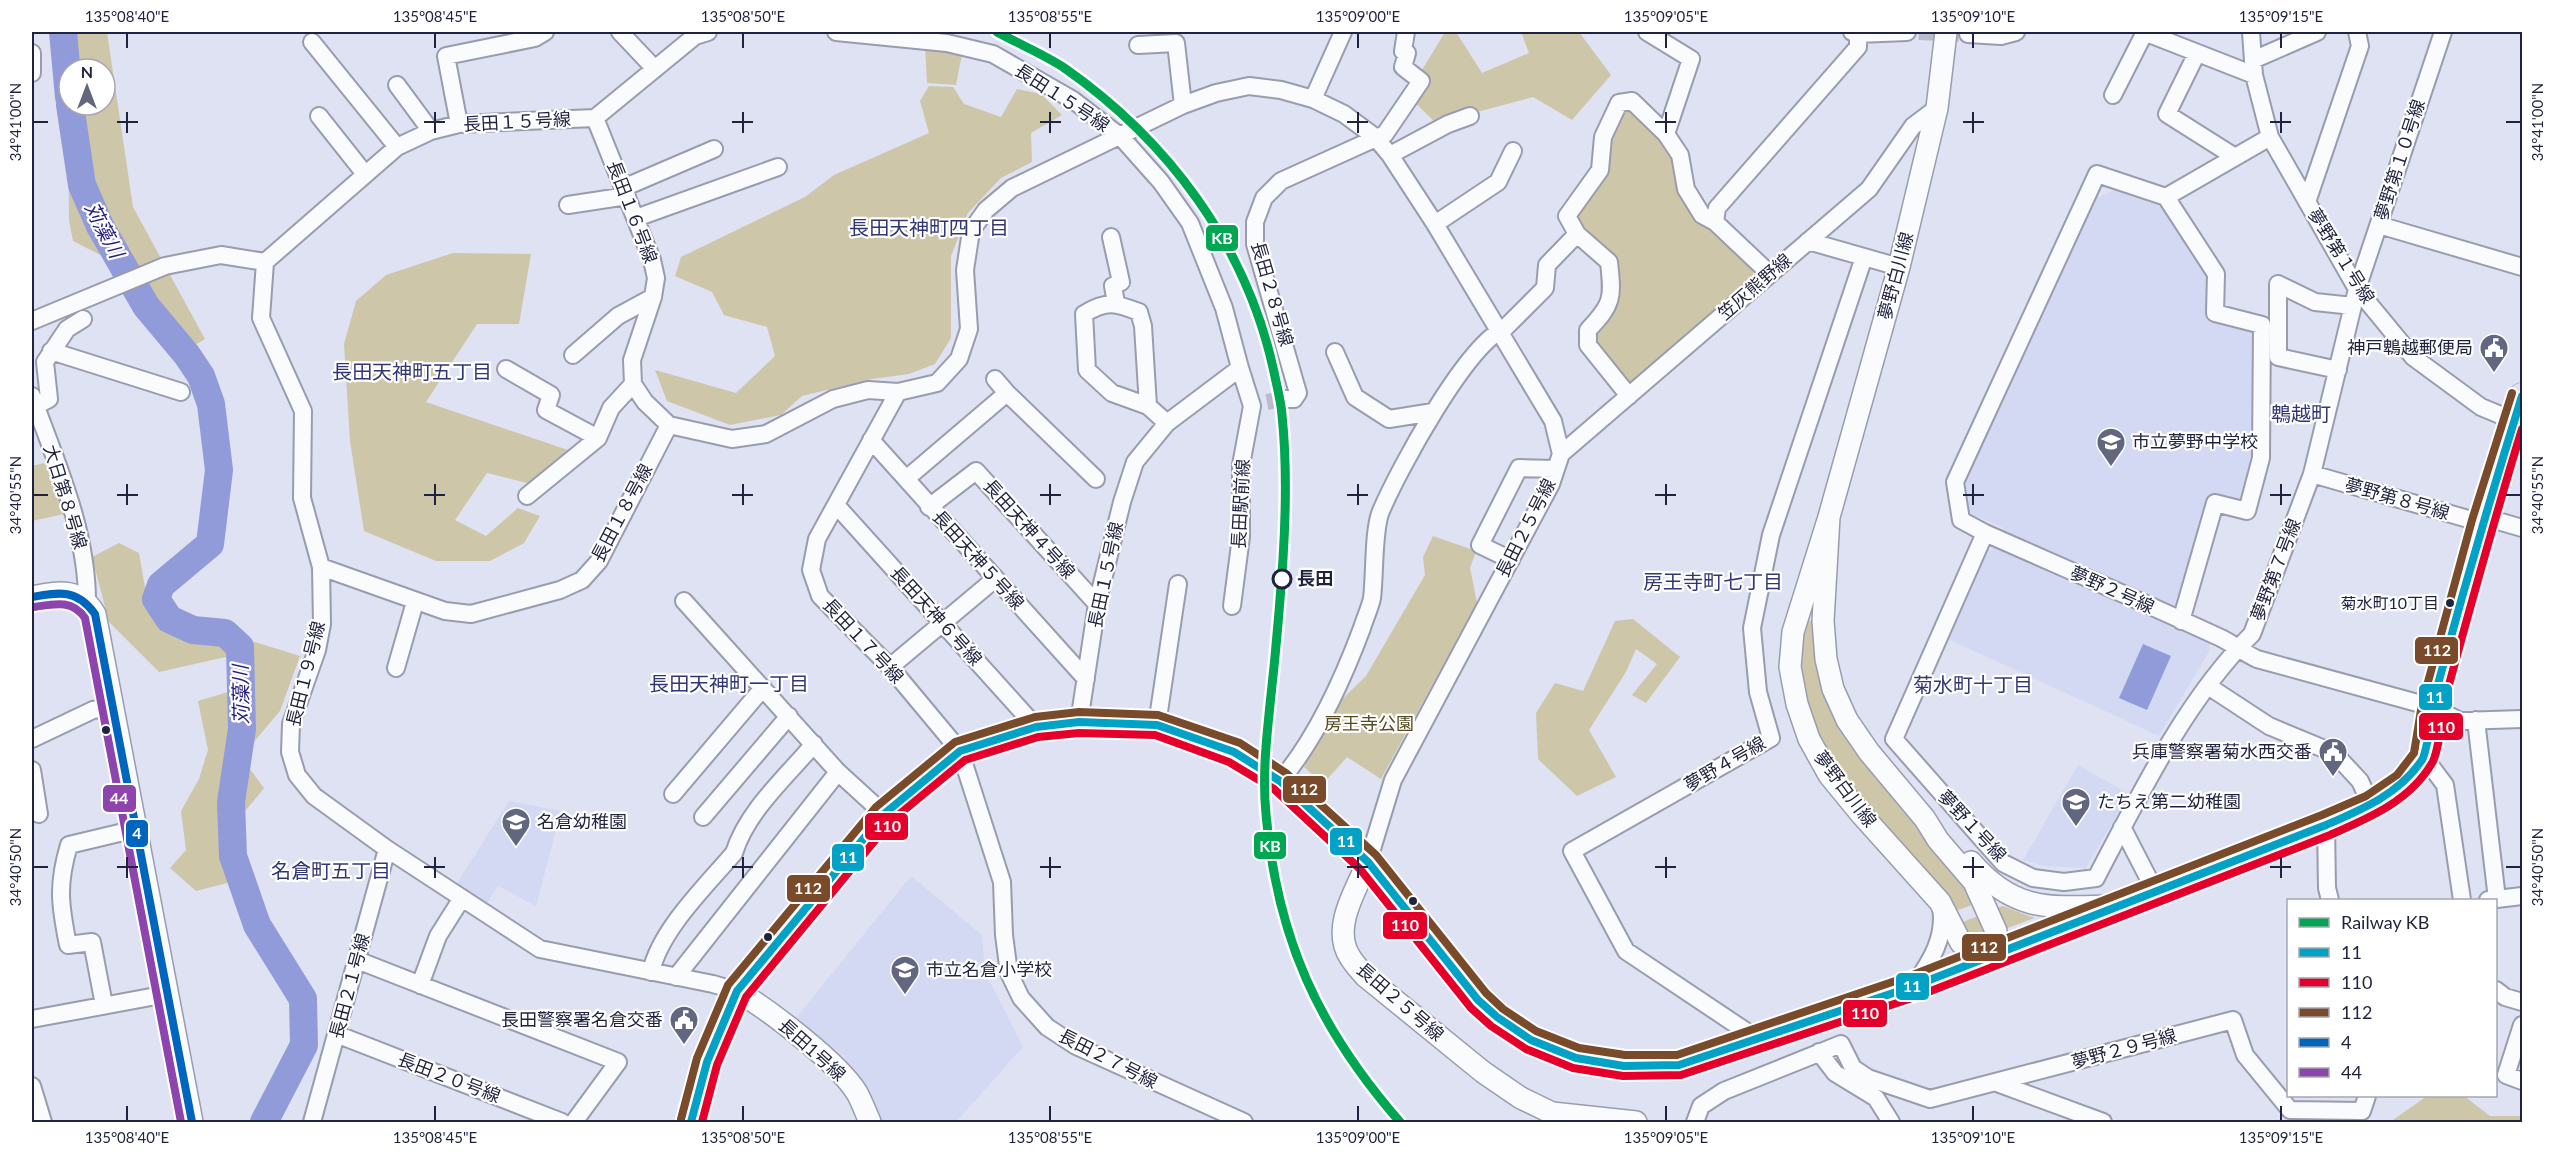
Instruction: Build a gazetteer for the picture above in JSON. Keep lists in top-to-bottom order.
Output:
{
  "streets": {
    "street": [
      "長田１５号線",
      "夢野第１０号線",
      "長田１６号線",
      "夢野第１号線",
      "夢野白川線",
      "笠灰熊野線",
      "長田２８号線",
      "大日第８号線",
      "夢野第８号線",
      "長田駅前線",
      "長田１８号線",
      "長田２５号線",
      "長田天神４号線",
      "長田天神５号線",
      "夢野第７号線",
      "夢野２号線",
      "長田天神６号線",
      "長田１７号線",
      "長田１９号線",
      "夢野４号線",
      "夢野１号線",
      "長田２１号線",
      "夢野２９号線",
      "長田1号線",
      "長田２７号線",
      "長田２０号線"
    ]
  },
  "crossings": [
    ["長田１５号線", "長田１６号線"],
    ["長田１５号線", "長田駅前線"],
    ["長田１５号線", "長田天神４号線"],
    ["長田１５号線", "長田天神５号線"],
    ["長田１５号線", "長田１９号線"],
    ["夢野第１０号線", "夢野第１号線"],
    ["夢野第１０号線", "夢野第７号線"],
    ["夢野第１号線", "夢野第７号線"],
    ["夢野白川線", "笠灰熊野線"],
    ["笠灰熊野線", "長田２５号線"],
    ["夢野第８号線", "夢野第７号線"],
    ["長田１８号線", "長田１９号線"],
    ["長田天神４号線", "長田天神５号線"],
    ["長田天神５号線", "長田１７号線"],
    ["夢野第７号線", "夢野２号線"],
    ["夢野第７号線", "夢野１号線"],
    ["夢野２号線", "夢野１号線"],
    ["長田天神６号線", "長田１７号線"],
    ["長田１７号線", "長田２７号線"],
    ["長田１９号線", "長田２１号線"],
    ["長田１９号線", "長田1号線"],
    ["長田２１号線", "長田２０号線"]
  ],
  "districts": [
    "長田天神町四丁目",
    "長田天神町五丁目",
    "鵯越町",
    "房王寺町七丁目",
    "長田天神町一丁目",
    "菊水町十丁目",
    "名倉町五丁目"
  ],
  "water": ["苅藻川"],
  "parks": ["房王寺公園"],
  "places": {
    "public building": ["神戸鵯越郵便局", "兵庫警察署菊水西交番", "長田警察署名倉交番"],
    "school or university": [
      "市立夢野中学校",
      "たちえ第二幼稚園",
      "名倉幼稚園",
      "市立名倉小学校"
    ],
    "other": ["長田", "菊水町10丁目"]
  },
  "lines": [
    "rail line KB",
    "transit line 112",
    "transit line 11",
    "transit line 110",
    "transit line 4",
    "transit line 44"
  ],
  "legend": [
    "Railway KB",
    "11",
    "110",
    "112",
    "4",
    "44"
  ],
  "north": "top",
  "coordinates": [
    "135°08'40\"E",
    "135°08'45\"E",
    "135°08'50\"E",
    "135°08'55\"E",
    "135°09'00\"E",
    "135°09'05\"E",
    "135°09'10\"E",
    "135°09'15\"E",
    "34°41'00\"N",
    "34°40'55\"N",
    "34°40'50\"N"
  ]
}
